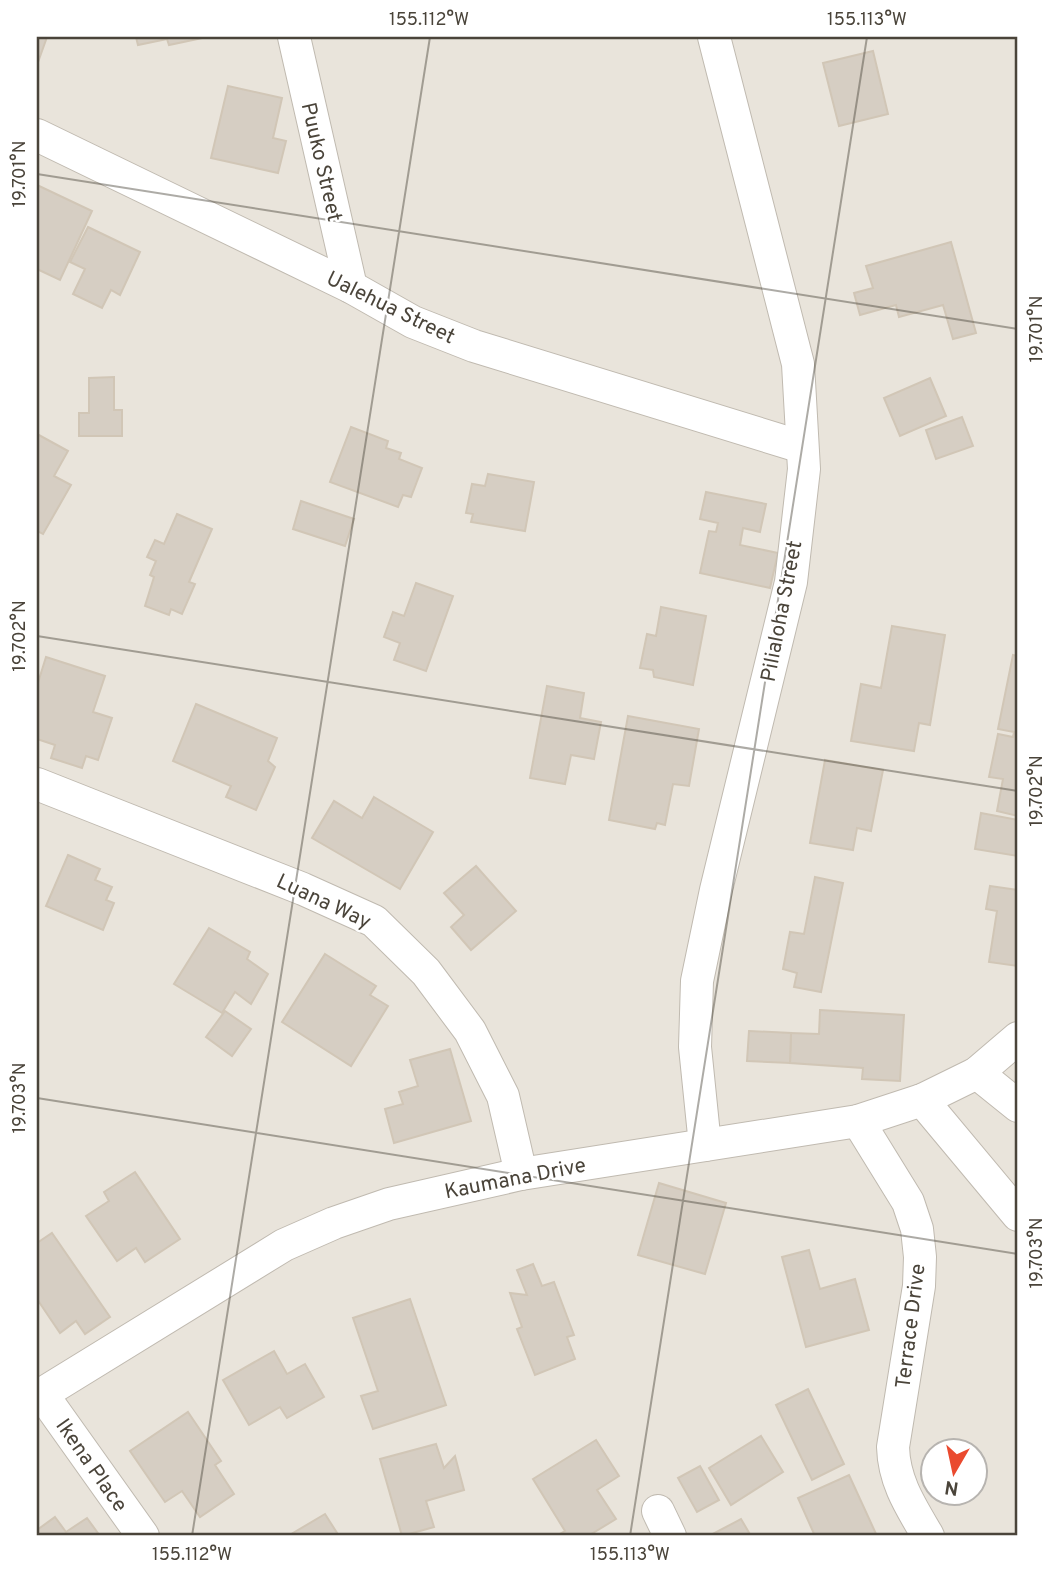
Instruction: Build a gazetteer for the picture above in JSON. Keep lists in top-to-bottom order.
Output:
{
  "streets": {
    "street": [
      "Puuko Street",
      "Ualehua Street",
      "Pilialoha Street",
      "Luana Way",
      "Kaumana Drive",
      "Terrace Drive",
      "Ikena Place"
    ]
  },
  "crossings": [
    ["Puuko Street", "Ualehua Street"],
    ["Ualehua Street", "Pilialoha Street"],
    ["Pilialoha Street", "Kaumana Drive"],
    ["Luana Way", "Kaumana Drive"],
    ["Kaumana Drive", "Terrace Drive"],
    ["Kaumana Drive", "Ikena Place"]
  ],
  "north": "bottom",
  "coordinates": [
    "155.112°W",
    "155.113°W",
    "19.701°N",
    "19.702°N",
    "19.703°N"
  ]
}
